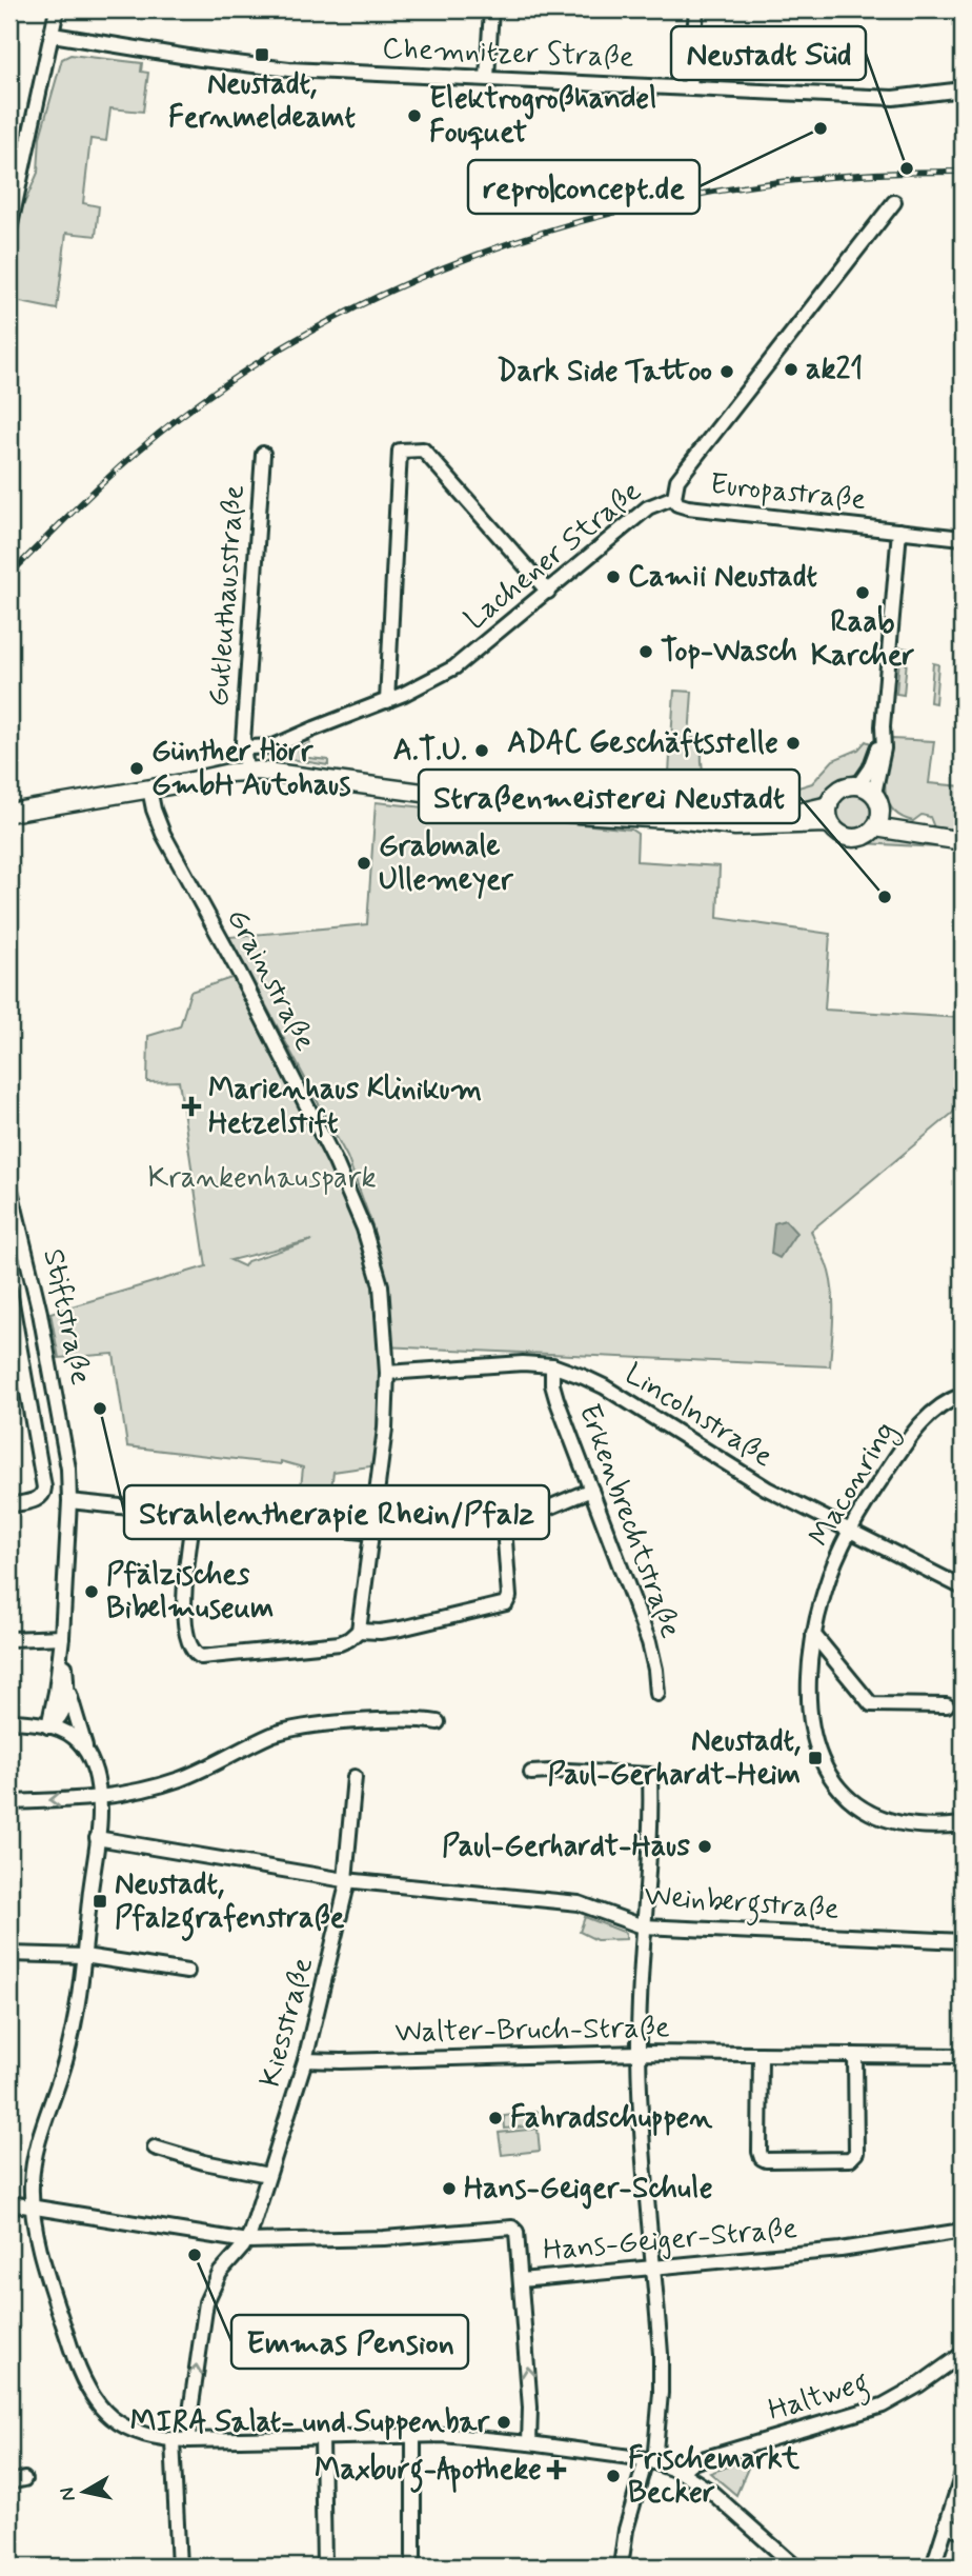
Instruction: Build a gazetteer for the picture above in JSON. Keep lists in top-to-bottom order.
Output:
{
  "streets": {
    "street": [
      "Chemnitzer Straße",
      "Europastraße",
      "Lachener Straße",
      "Gutleuthausstraße",
      "Grainstraße",
      "Stiftstraße",
      "Lincolnstraße",
      "Maconring",
      "Erkenbrechtstraße",
      "Weinbergstraße",
      "Kiesstraße",
      "Walter-Bruch-Straße",
      "Hans-Geiger-Straße",
      "Haltweg"
    ]
  },
  "crossings": [
    ["Europastraße", "Lachener Straße"],
    ["Grainstraße", "Lincolnstraße"],
    ["Stiftstraße", "Weinbergstraße"],
    ["Stiftstraße", "Kiesstraße"],
    ["Stiftstraße", "Hans-Geiger-Straße"],
    ["Stiftstraße", "Haltweg"],
    ["Lincolnstraße", "Maconring"],
    ["Lincolnstraße", "Erkenbrechtstraße"],
    ["Weinbergstraße", "Kiesstraße"],
    ["Kiesstraße", "Walter-Bruch-Straße"],
    ["Kiesstraße", "Hans-Geiger-Straße"]
  ],
  "one_way": ["Kiesstraße"],
  "parks": ["Krankenhauspark"],
  "places": {
    "transit": ["Neustadt, Fernmeldeamt", "Neustadt, Paul-Gerhardt-Heim", "Neustadt, Pfalzgrafenstraße"],
    "other": [
      "Elektrogroßhandel Fouquet",
      "repro|concept.de",
      "Neustadt Süd",
      "ak21",
      "Dark Side Tattoo",
      "Camii Neustadt",
      "Raab Karcher",
      "Top-Wasch",
      "ADAC Geschäftsstelle",
      "A.T.U.",
      "Günther Hörr GmbH Autohaus",
      "Grabmale Ullemeyer",
      "Straßenmeisterei Neustadt",
      "Strahlentherapie Rhein/Pfalz",
      "Pfälzisches Bibelmuseum",
      "Paul-Gerhardt-Haus",
      "Fahradschuppen",
      "Hans-Geiger-Schule",
      "Emmas Pension",
      "MIRA Salat- und Suppenbar",
      "Frischemarkt Becker"
    ],
    "health": ["Marienhaus Klinikum Hetzelstift", "Maxburg-Apotheke"]
  },
  "north": "left"
}
